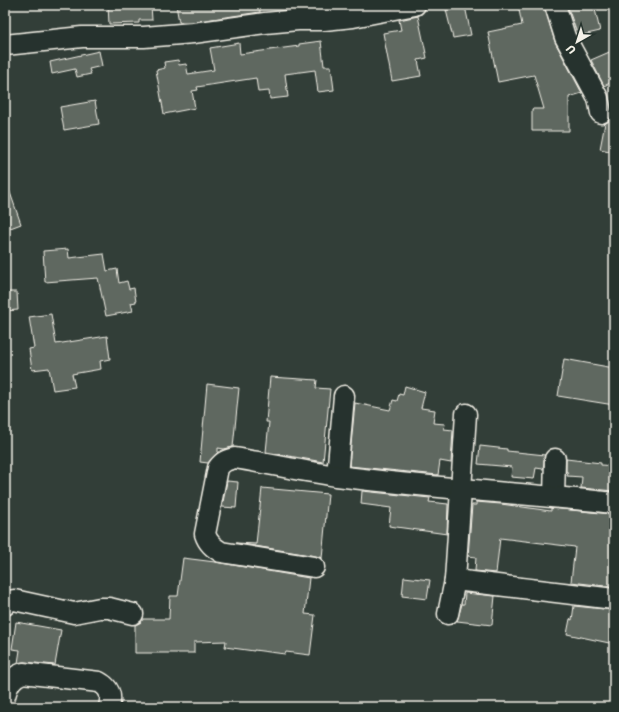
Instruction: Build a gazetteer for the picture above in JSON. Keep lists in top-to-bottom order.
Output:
{
  "north": "bottom left"
}
